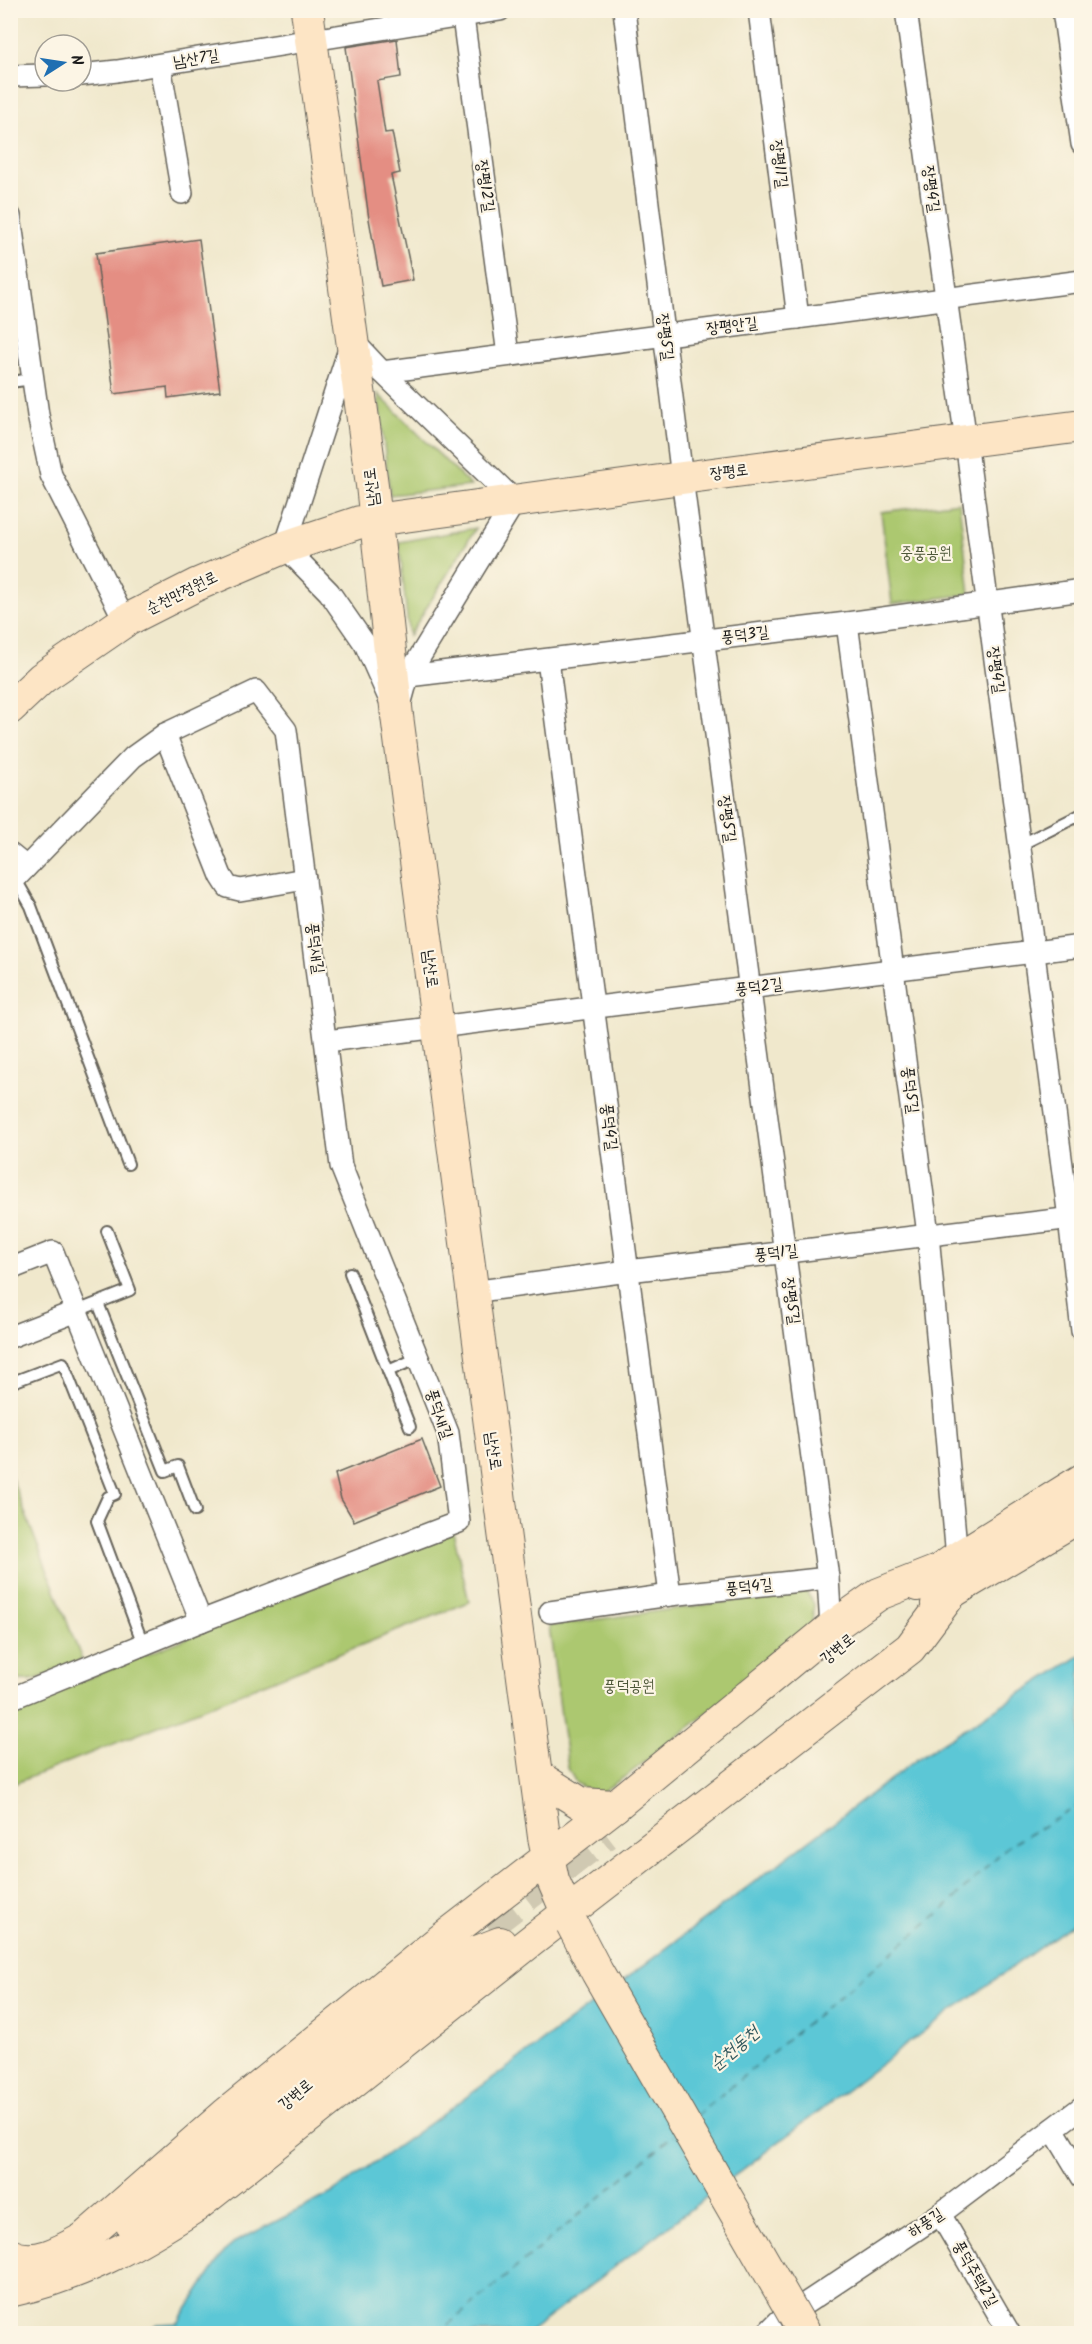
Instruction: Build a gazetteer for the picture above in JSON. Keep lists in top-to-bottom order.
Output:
{
  "streets": {
    "main road": [
      "장평로",
      "남산로",
      "순천만정원로",
      "강변로"
    ],
    "street": [
      "남산7길",
      "장평11길",
      "장평12길",
      "장평4길",
      "장평안길",
      "장평5길",
      "풍덕3길",
      "풍덕새길",
      "풍덕2길",
      "풍덕5길",
      "풍덕4길",
      "풍덕1길",
      "하풍길",
      "풍덕주택2길"
    ]
  },
  "crossings": [
    ["남산7길", "장평12길"],
    ["남산7길", "남산로"],
    ["장평11길", "장평안길"],
    ["장평12길", "장평안길"],
    ["장평4길", "장평안길"],
    ["장평4길", "장평로"],
    ["장평4길", "풍덕3길"],
    ["장평4길", "풍덕2길"],
    ["장평4길", "풍덕1길"],
    ["장평안길", "장평5길"],
    ["장평5길", "장평로"],
    ["장평5길", "풍덕3길"],
    ["장평5길", "풍덕2길"],
    ["장평5길", "풍덕4길"],
    ["장평5길", "풍덕1길"],
    ["장평로", "남산로"],
    ["장평로", "순천만정원로"],
    ["남산로", "순천만정원로"],
    ["남산로", "풍덕2길"],
    ["남산로", "풍덕1길"],
    ["풍덕3길", "풍덕5길"],
    ["풍덕3길", "풍덕4길"],
    ["풍덕새길", "풍덕2길"],
    ["풍덕2길", "풍덕5길"],
    ["풍덕2길", "풍덕4길"],
    ["풍덕5길", "풍덕1길"],
    ["풍덕5길", "강변로"],
    ["풍덕4길", "풍덕1길"],
    ["하풍길", "풍덕주택2길"]
  ],
  "water": ["순천동천"],
  "parks": ["중풍공원", "풍덕공원"],
  "north": "right"
}
